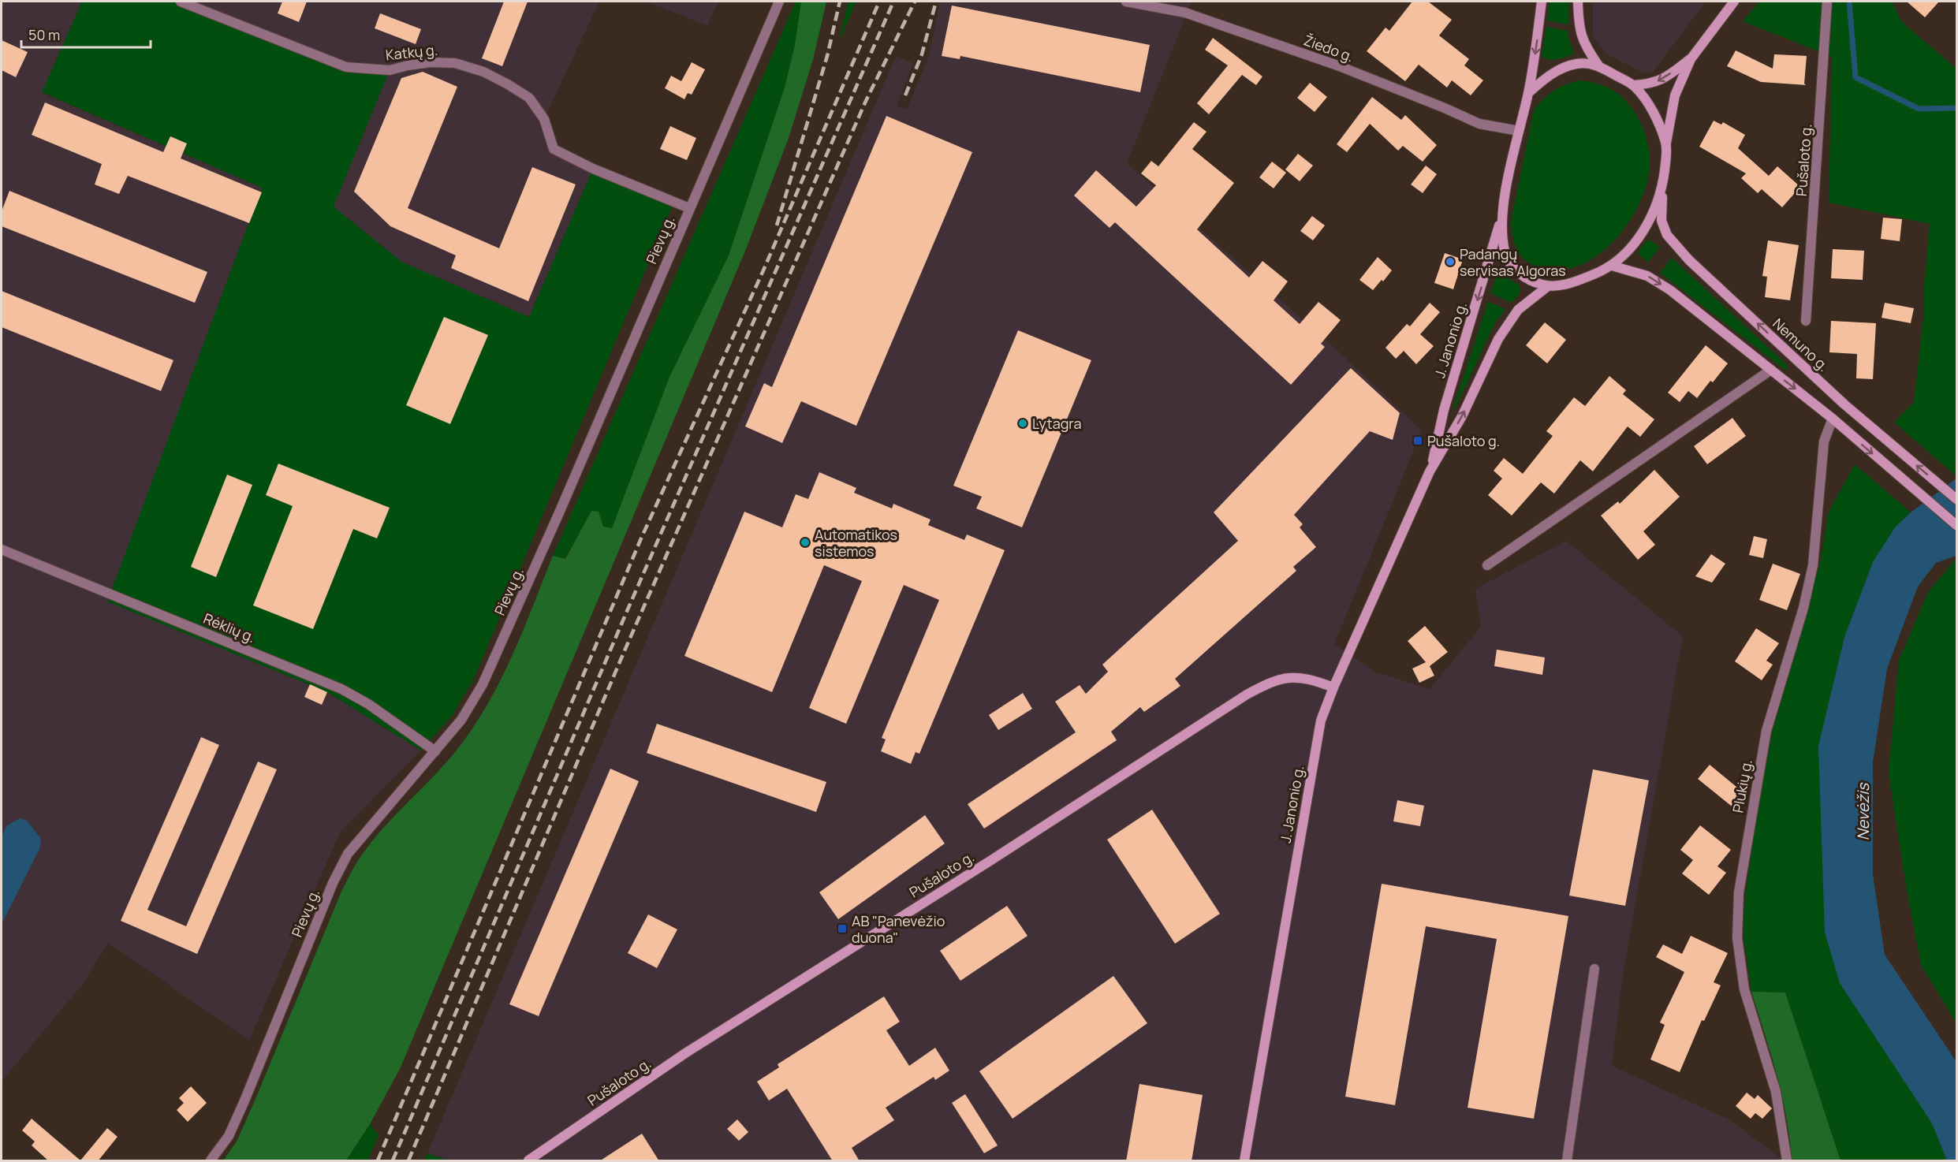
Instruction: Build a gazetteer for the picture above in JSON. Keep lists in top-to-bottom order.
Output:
{
  "streets": {
    "main road": ["Pušaloto g.", "J. Janonio g.", "Nemuno g."],
    "street": [
      "Žiedo g.",
      "Katkų g.",
      "Pievų g.",
      "Rėklių g.",
      "Plukių g."
    ]
  },
  "crossings": [
    ["Katkų g.", "Pievų g."],
    ["Pušaloto g.", "J. Janonio g."],
    ["Pievų g.", "Rėklių g."]
  ],
  "water": ["Nevėžis"],
  "places": {
    "other": ["Padangų servisas Algoras", "Lytagra", "Automatikos sistemos"],
    "transit": ["Pušaloto g.", "AB \"Panevėžio duona\""]
  },
  "scale_bar": "50 m"
}
